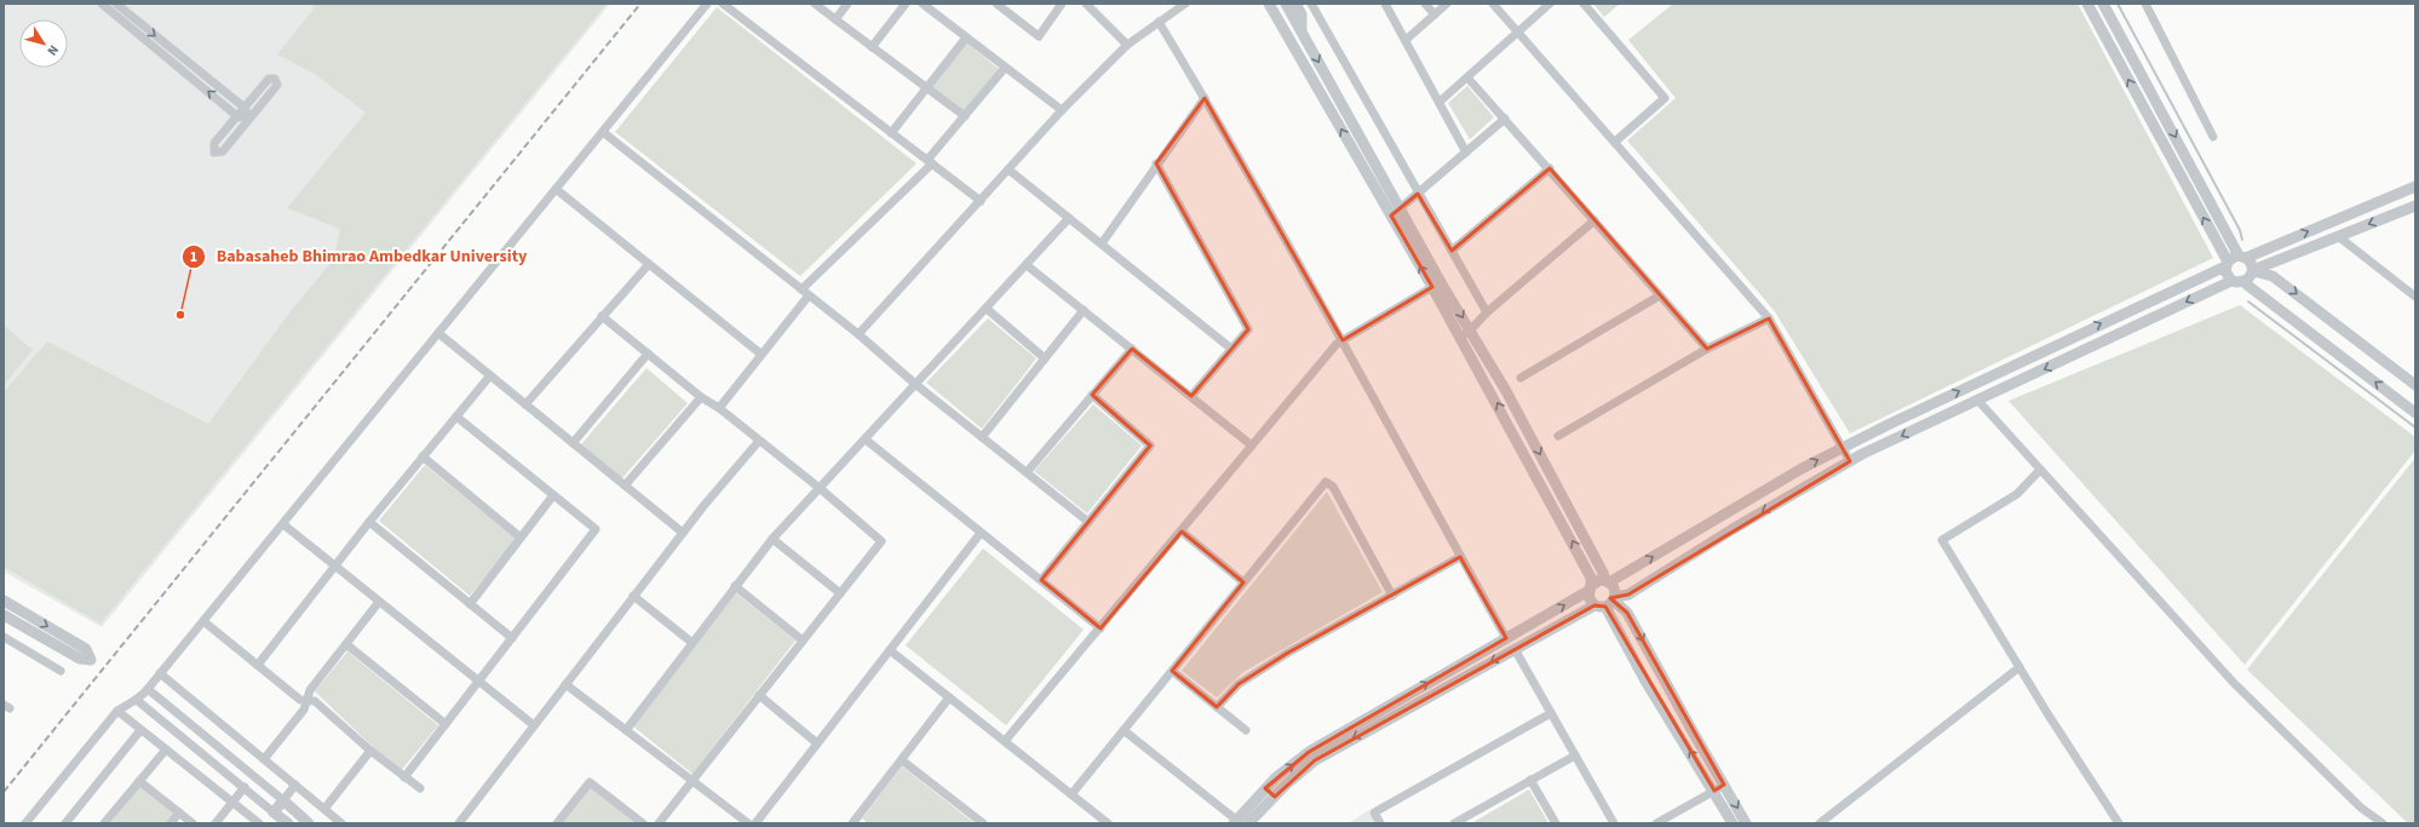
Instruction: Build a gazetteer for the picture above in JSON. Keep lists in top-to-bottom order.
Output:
{
  "places": ["Babasaheb Bhimrao Ambedkar University"],
  "north": "bottom right"
}
